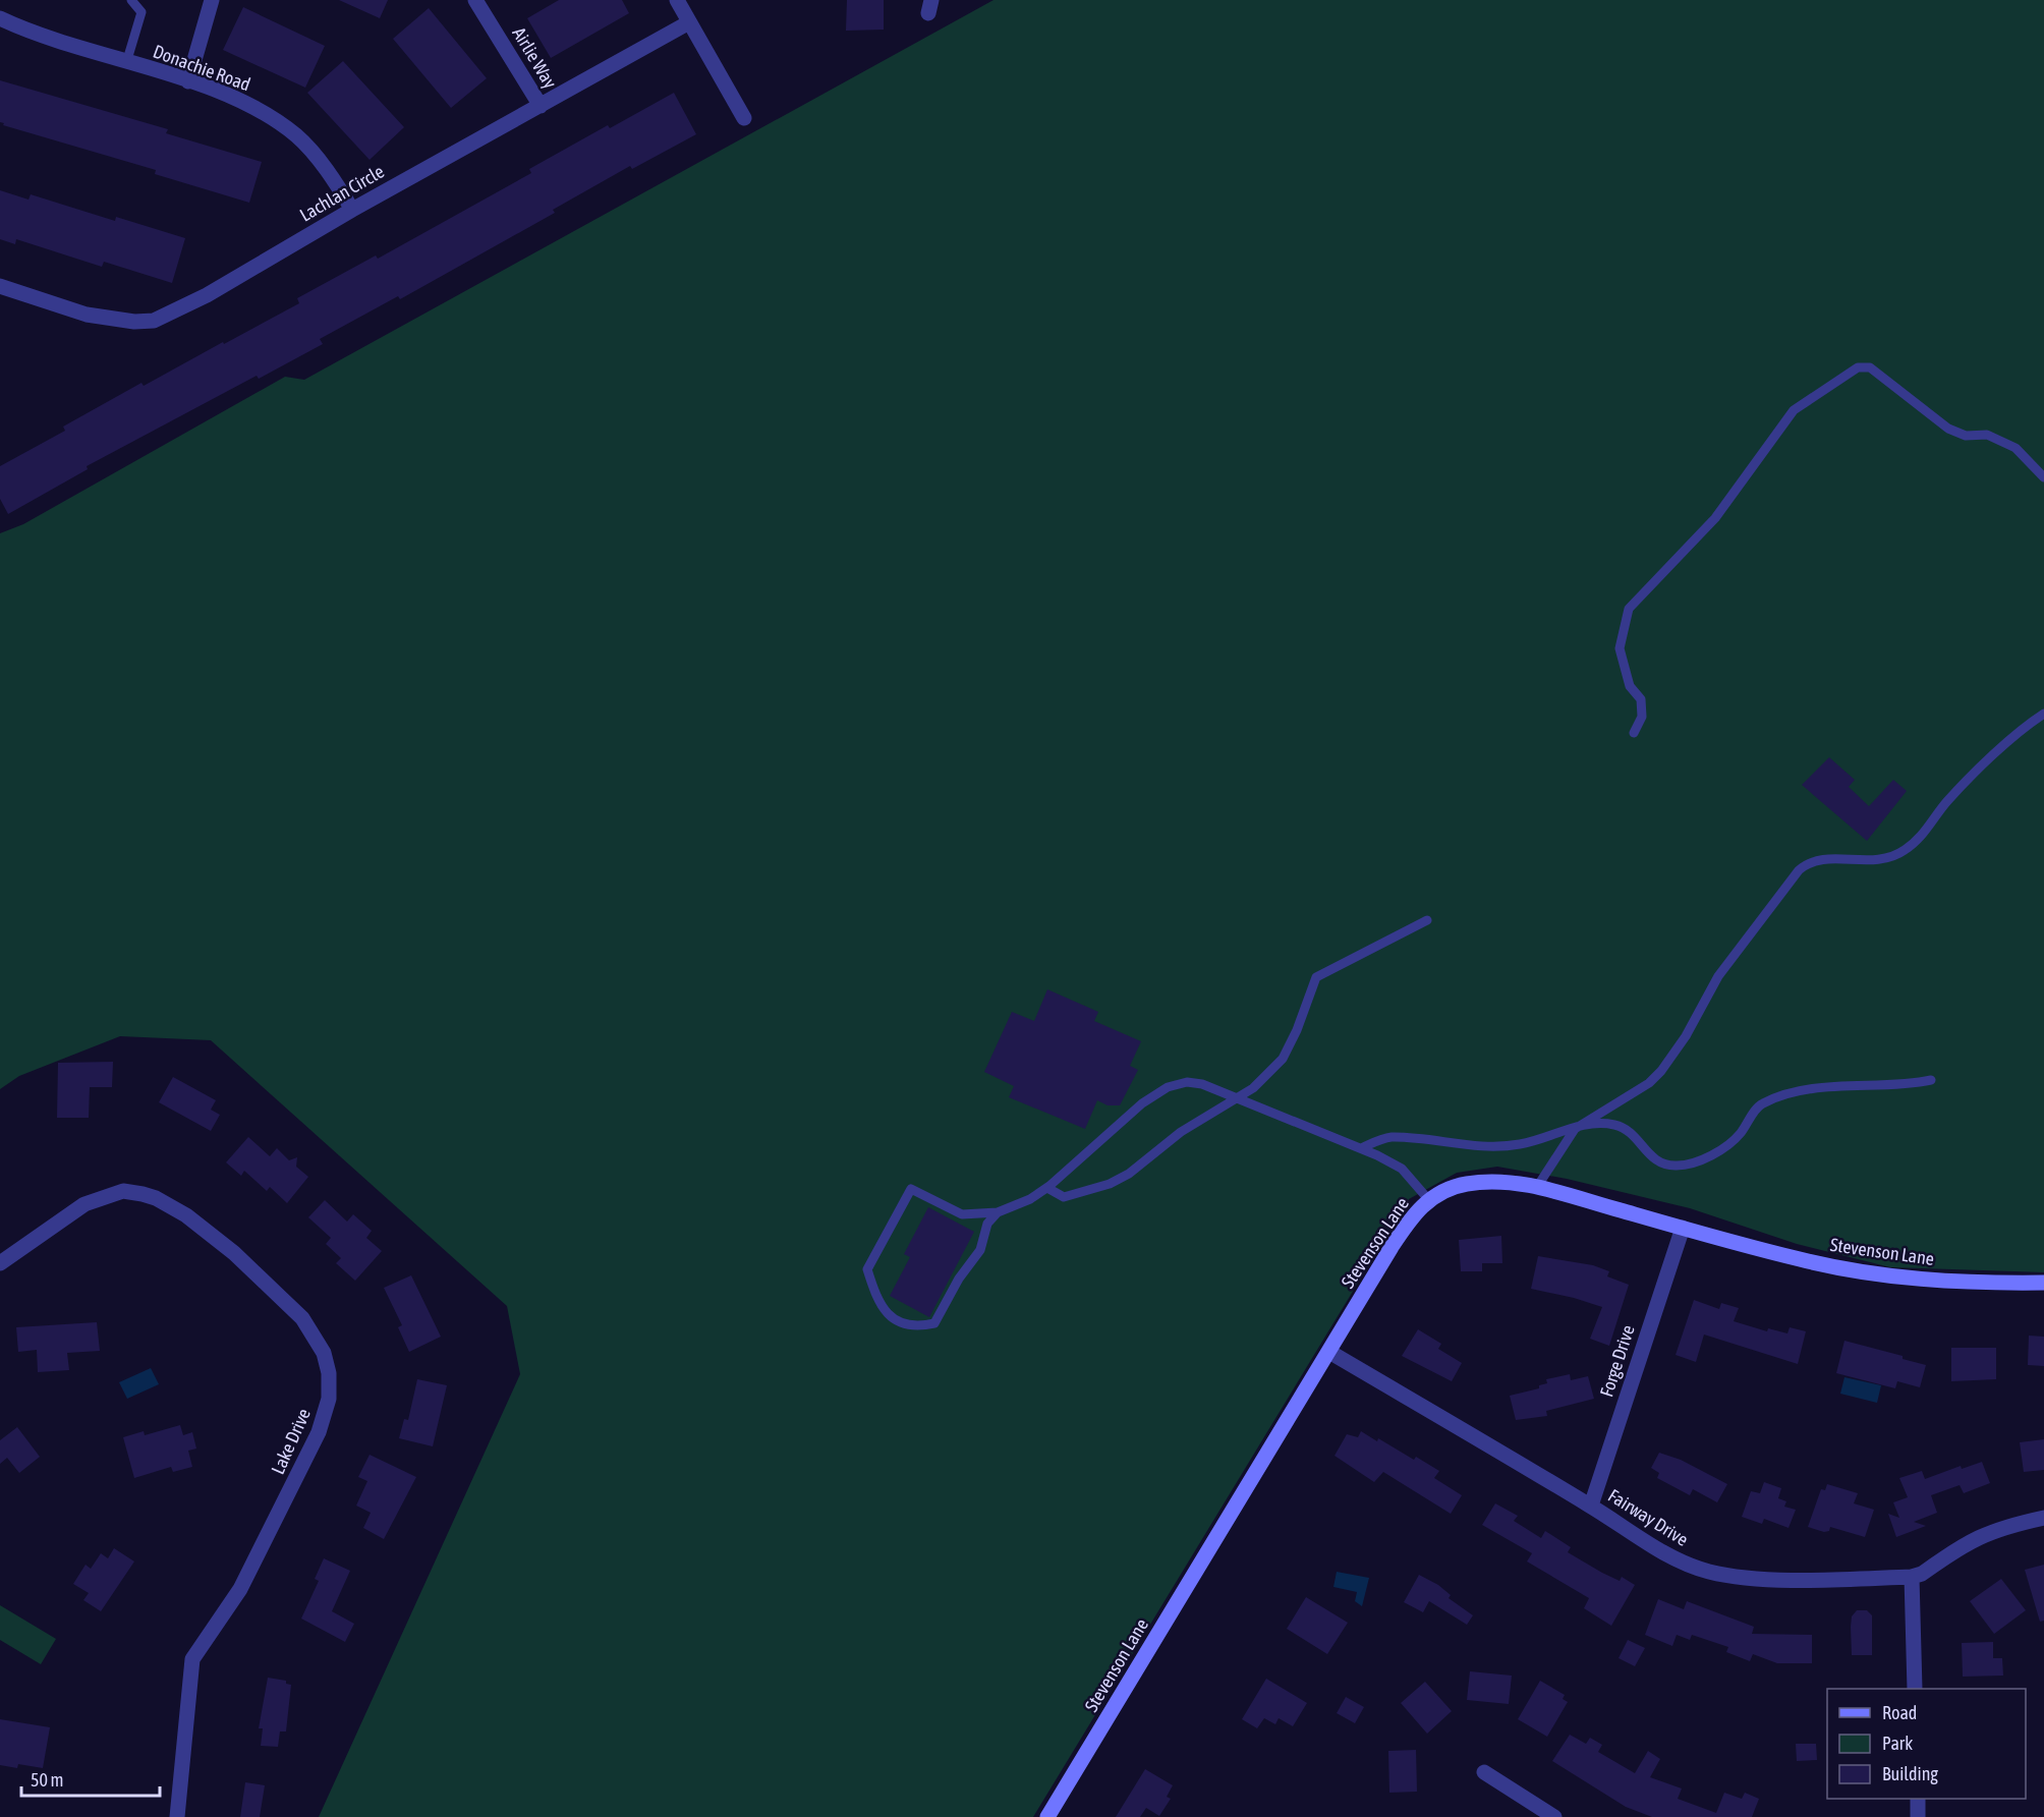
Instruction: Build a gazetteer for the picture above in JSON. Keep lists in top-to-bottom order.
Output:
{
  "streets": {
    "street": [
      "Airlie Way",
      "Donachie Road",
      "Lachlan Circle",
      "Stevenson Lane",
      "Forge Drive",
      "Lake Drive",
      "Fairway Drive"
    ]
  },
  "crossings": [
    ["Airlie Way", "Lachlan Circle"],
    ["Donachie Road", "Lachlan Circle"],
    ["Stevenson Lane", "Forge Drive"],
    ["Stevenson Lane", "Fairway Drive"],
    ["Forge Drive", "Fairway Drive"]
  ],
  "legend": ["Road", "Park", "Building"],
  "scale_bar": "50 m"
}
